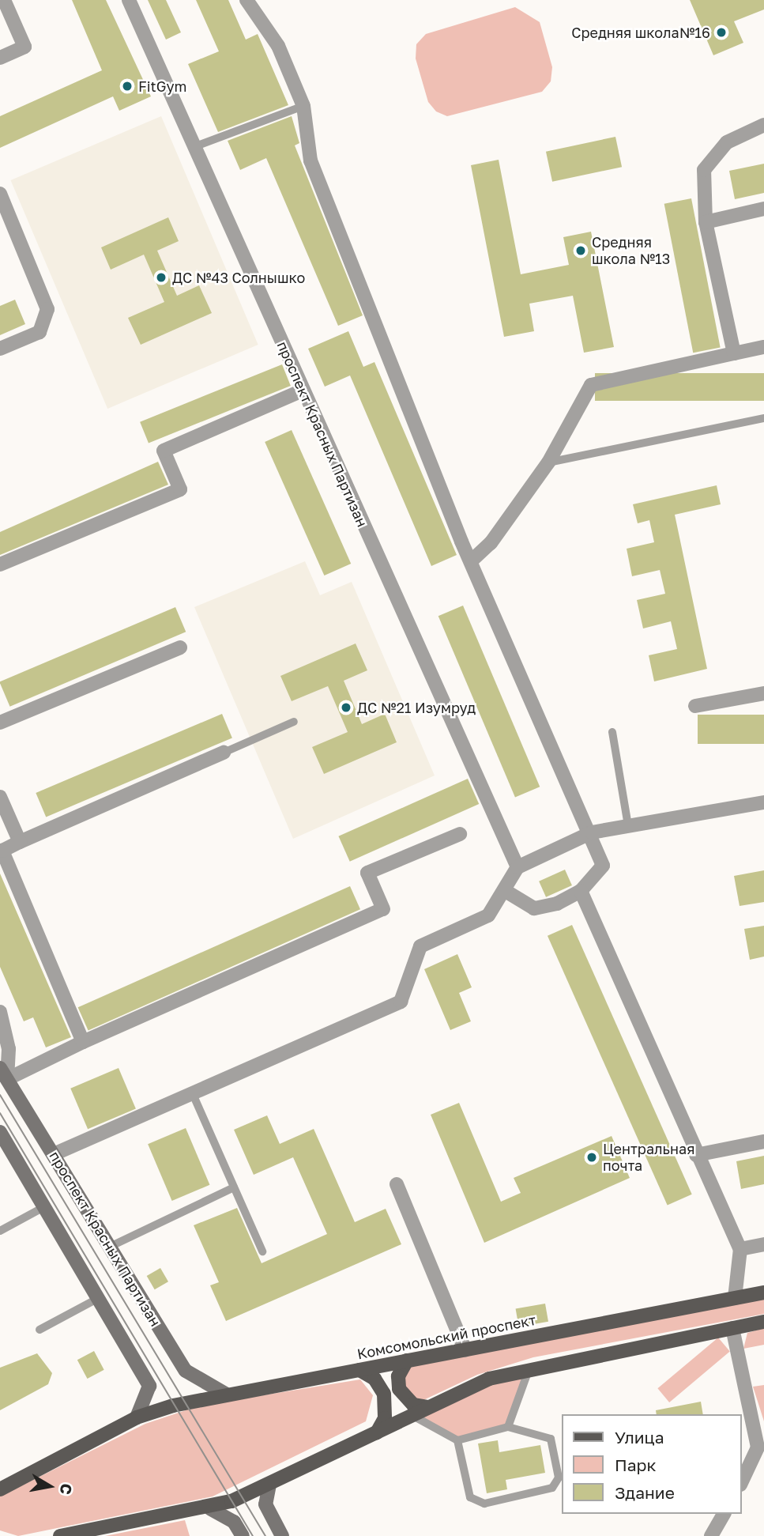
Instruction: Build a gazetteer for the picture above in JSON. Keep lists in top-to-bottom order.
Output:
{
  "streets": {
    "main road": ["проспект Красных Партизан", "Комсомольский проспект"]
  },
  "crossings": [
    ["проспект Красных Партизан", "Комсомольский проспект"]
  ],
  "places": [
    "Средняя школа№16",
    "FitGym",
    "Средняя школа №13",
    "ДС №43 Солнышко",
    "ДС №21 Изумруд",
    "Центральная почта"
  ],
  "legend": ["Улица", "Парк", "Здание"],
  "north": "right"
}
